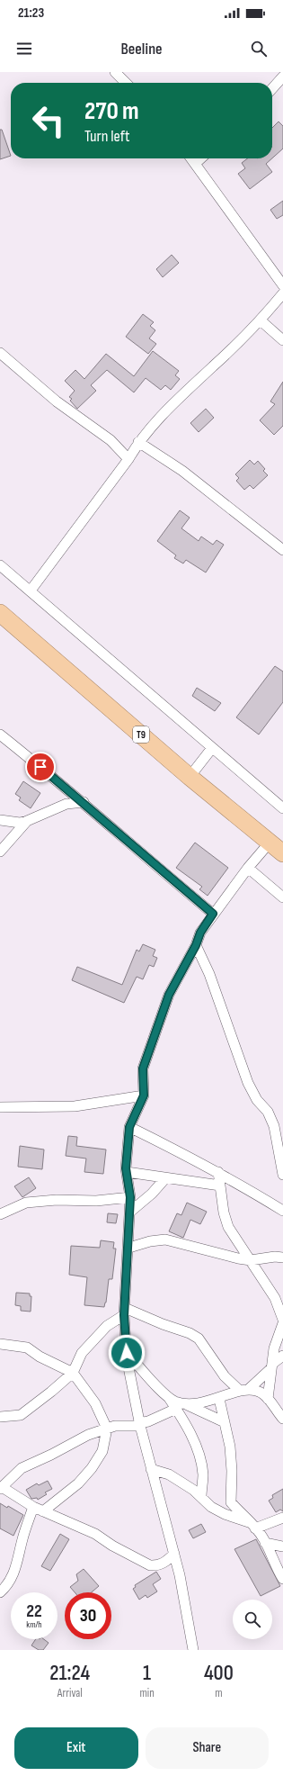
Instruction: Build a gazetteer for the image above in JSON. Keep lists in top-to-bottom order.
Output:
{
  "streets": {
    "highway": ["T9"]
  },
  "page": {
    "status": "21:23",
    "header": "Beeline",
    "turn": ["270 m", "Turn left"],
    "speed": "22 km/h",
    "limit": "30",
    "eta": [
      "21:24",
      "Arrival",
      "1",
      "min",
      "400",
      "m"
    ],
    "buttons": ["Exit", "Share"]
  }
}
